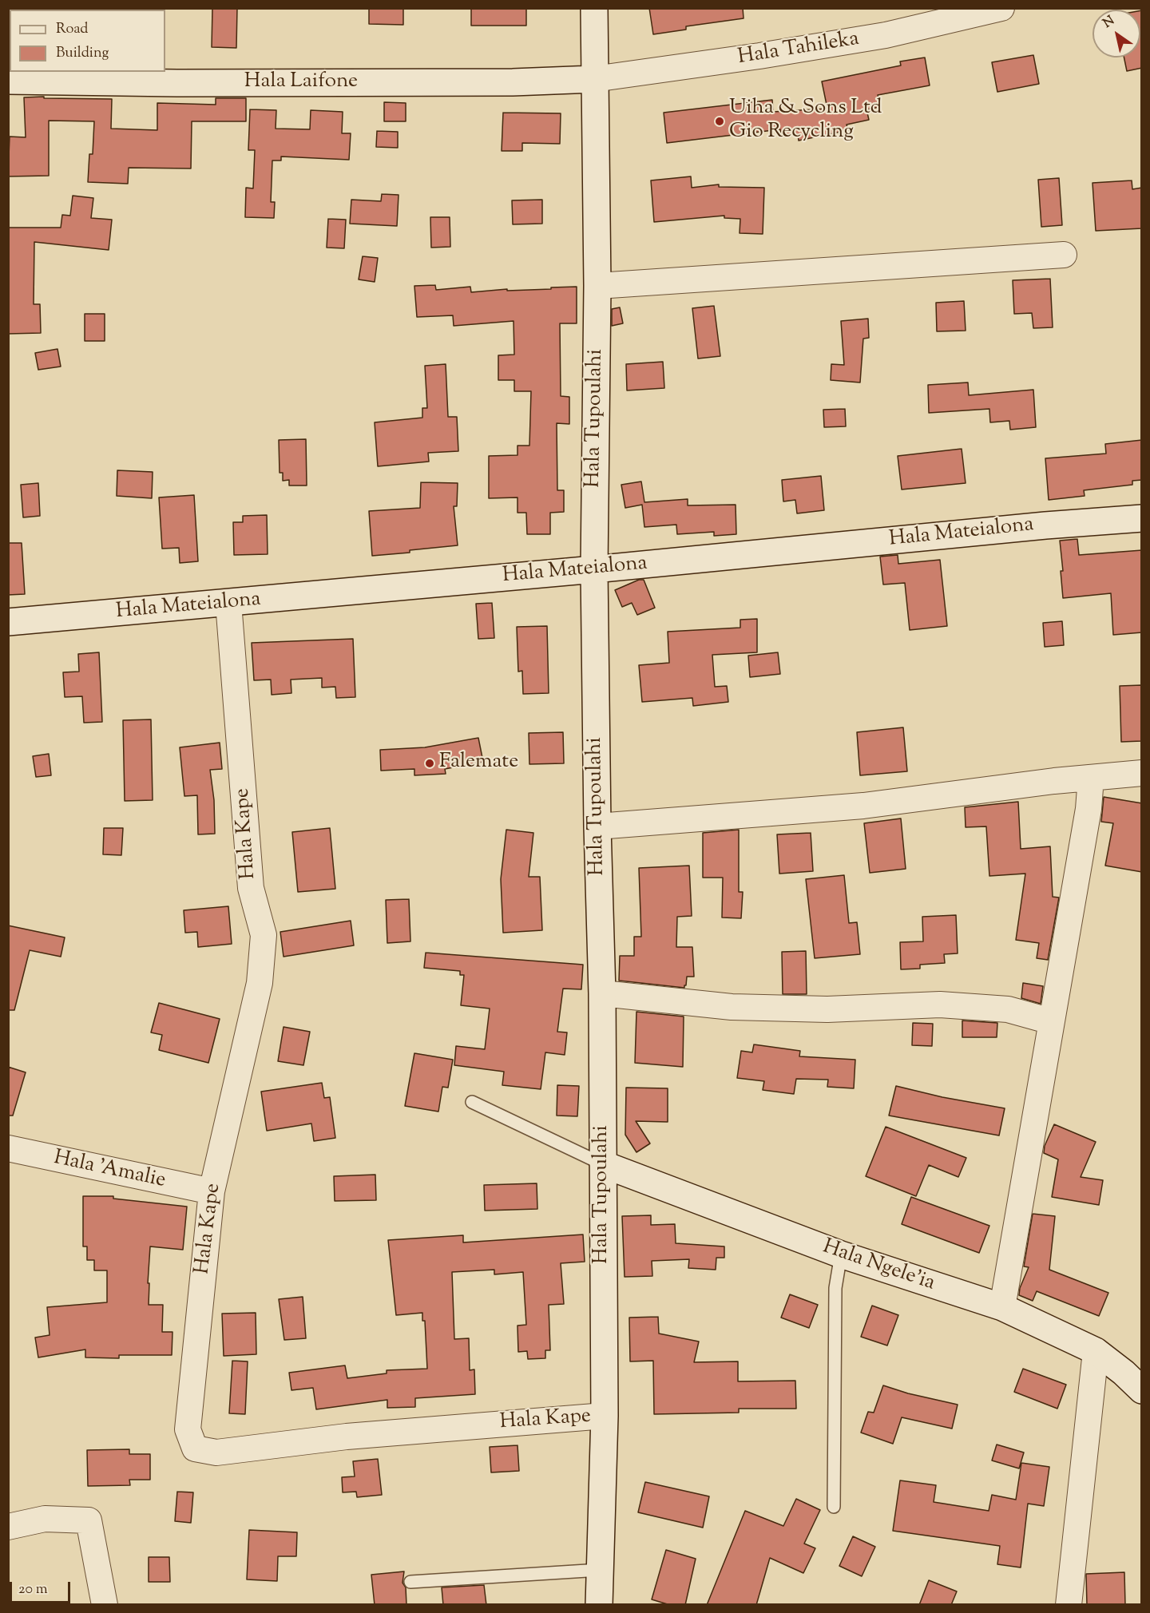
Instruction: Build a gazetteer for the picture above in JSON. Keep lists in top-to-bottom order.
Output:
{
  "streets": {
    "street": [
      "Hala Tahileka",
      "Hala Laifone",
      "Hala Tupoulahi",
      "Hala Mateialona",
      "Hala Kape",
      "Hala 'Amalie",
      "Hala Ngele'ia"
    ]
  },
  "crossings": [
    ["Hala Tahileka", "Hala Laifone"],
    ["Hala Tahileka", "Hala Tupoulahi"],
    ["Hala Laifone", "Hala Tupoulahi"],
    ["Hala Tupoulahi", "Hala Mateialona"],
    ["Hala Tupoulahi", "Hala Kape"],
    ["Hala Tupoulahi", "Hala Ngele'ia"],
    ["Hala Mateialona", "Hala Kape"],
    ["Hala Kape", "Hala 'Amalie"]
  ],
  "places": ["Uiha & Sons Ltd Gio Recycling", "Falemate"],
  "legend": ["Road", "Building"],
  "scale_bar": "20 m",
  "north": "top left"
}
